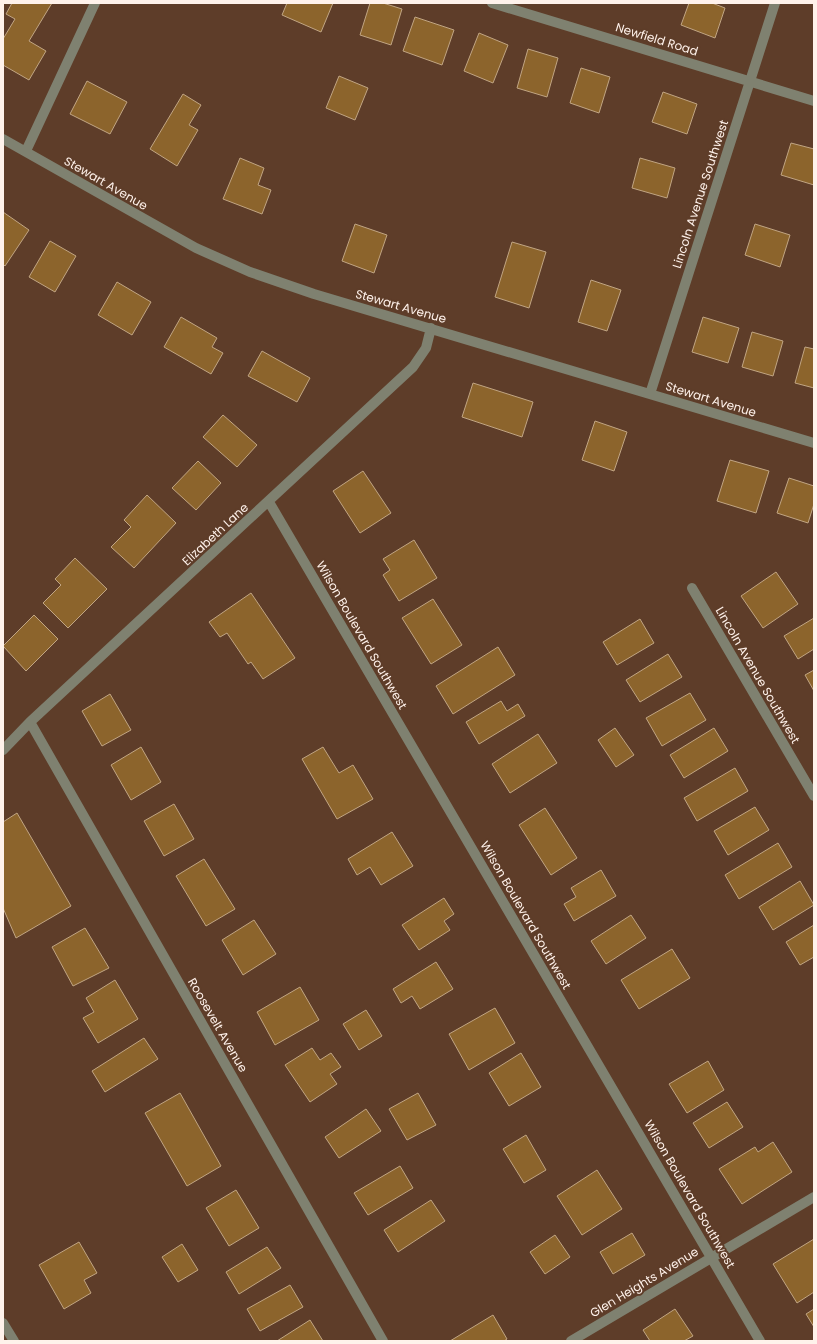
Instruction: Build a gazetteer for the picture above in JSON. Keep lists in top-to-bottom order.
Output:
{
  "streets": {
    "street": [
      "Newfield Road",
      "Stewart Avenue",
      "Lincoln Avenue Southwest",
      "Elizabeth Lane",
      "Wilson Boulevard Southwest",
      "Roosevelt Avenue",
      "Glen Heights Avenue"
    ]
  },
  "crossings": [
    ["Newfield Road", "Lincoln Avenue Southwest"],
    ["Stewart Avenue", "Lincoln Avenue Southwest"],
    ["Stewart Avenue", "Elizabeth Lane"],
    ["Elizabeth Lane", "Wilson Boulevard Southwest"],
    ["Elizabeth Lane", "Roosevelt Avenue"],
    ["Wilson Boulevard Southwest", "Glen Heights Avenue"]
  ]
}
